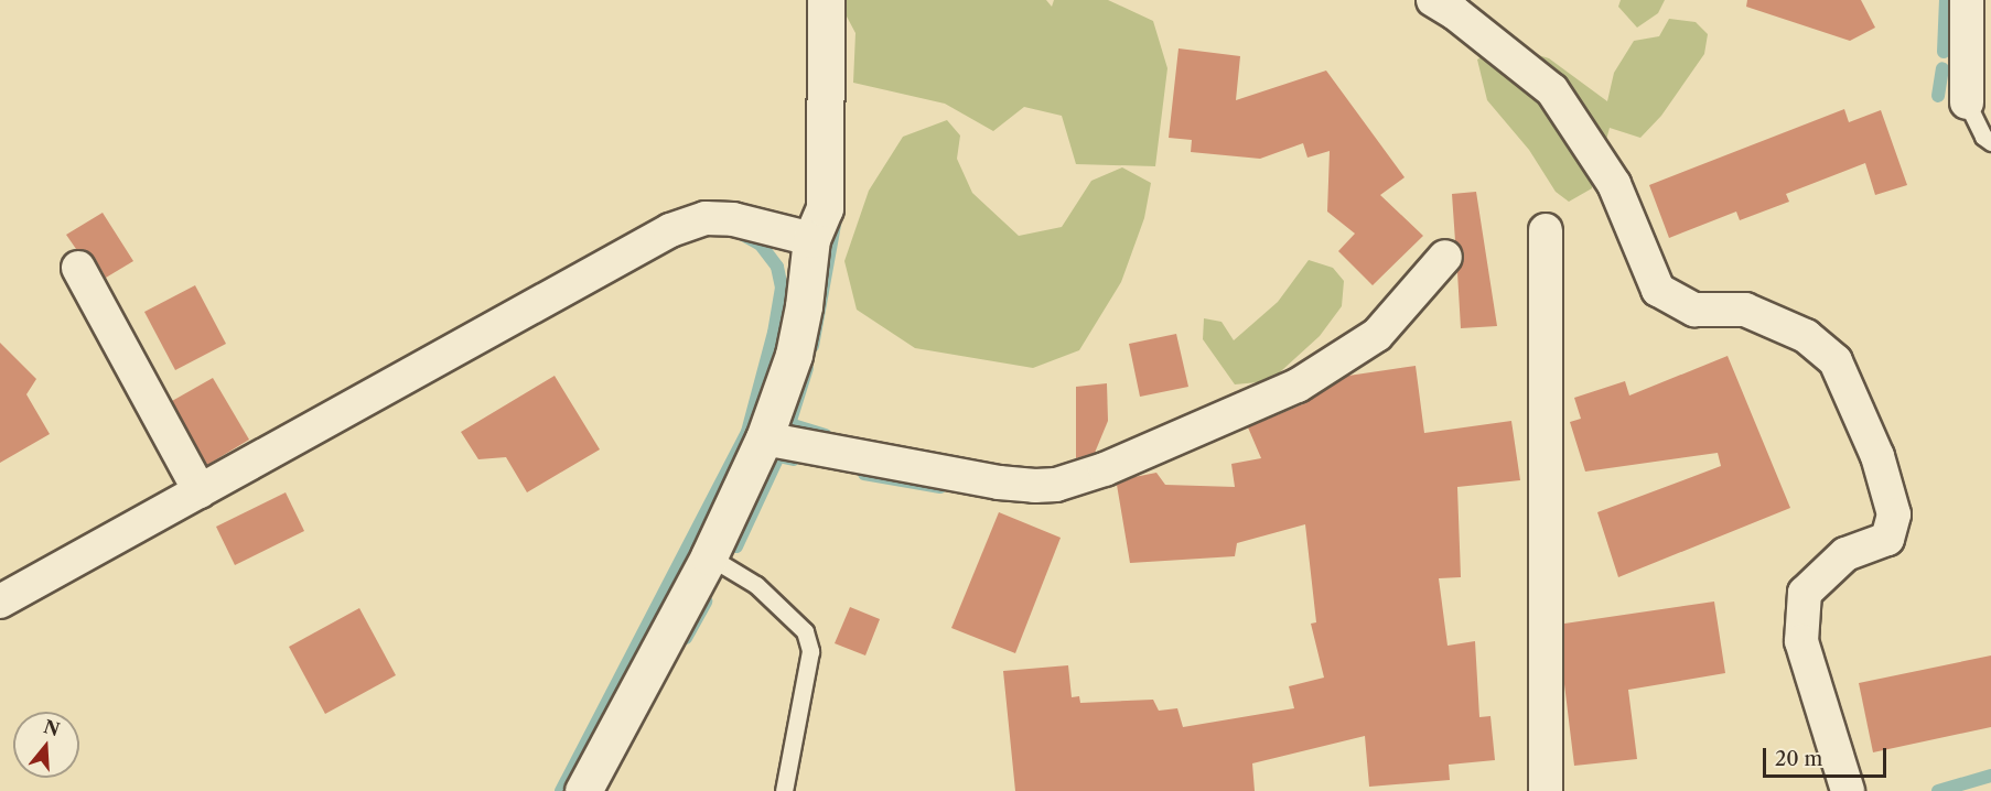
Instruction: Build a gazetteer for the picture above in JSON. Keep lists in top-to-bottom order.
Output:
{
  "scale_bar": "20 m",
  "north": "top"
}
